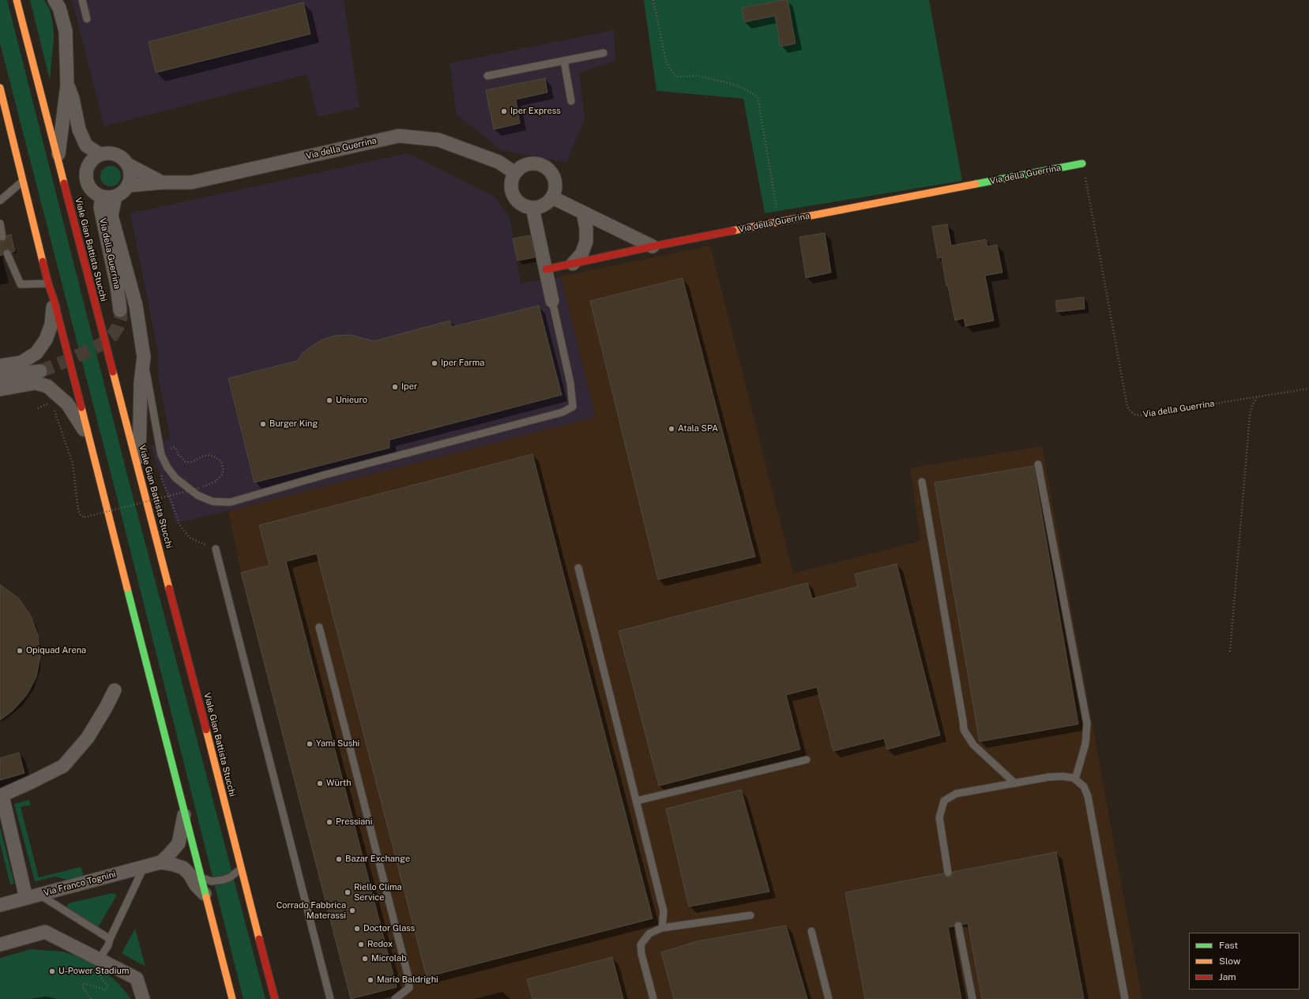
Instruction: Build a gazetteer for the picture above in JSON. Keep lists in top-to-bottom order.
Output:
{
  "streets": {
    "main road": ["Via della Guerrina", "Viale Gian Battista Stucchi"],
    "street": ["Via Franco Tognini"]
  },
  "places": [
    "Iper Express",
    "Iper Farma",
    "Iper",
    "Unieuro",
    "Burger King",
    "Atala SPA",
    "Opiquad Arena",
    "Yami Sushi",
    "Würth",
    "Pressiani",
    "Bazar Exchange",
    "Riello Clima Service",
    "Corrado Fabbrica Materassi",
    "Doctor Glass",
    "Redox",
    "Microlab",
    "U-Power Stadium",
    "Mario Baldrighi"
  ],
  "legend": ["Fast", "Slow", "Jam"]
}
